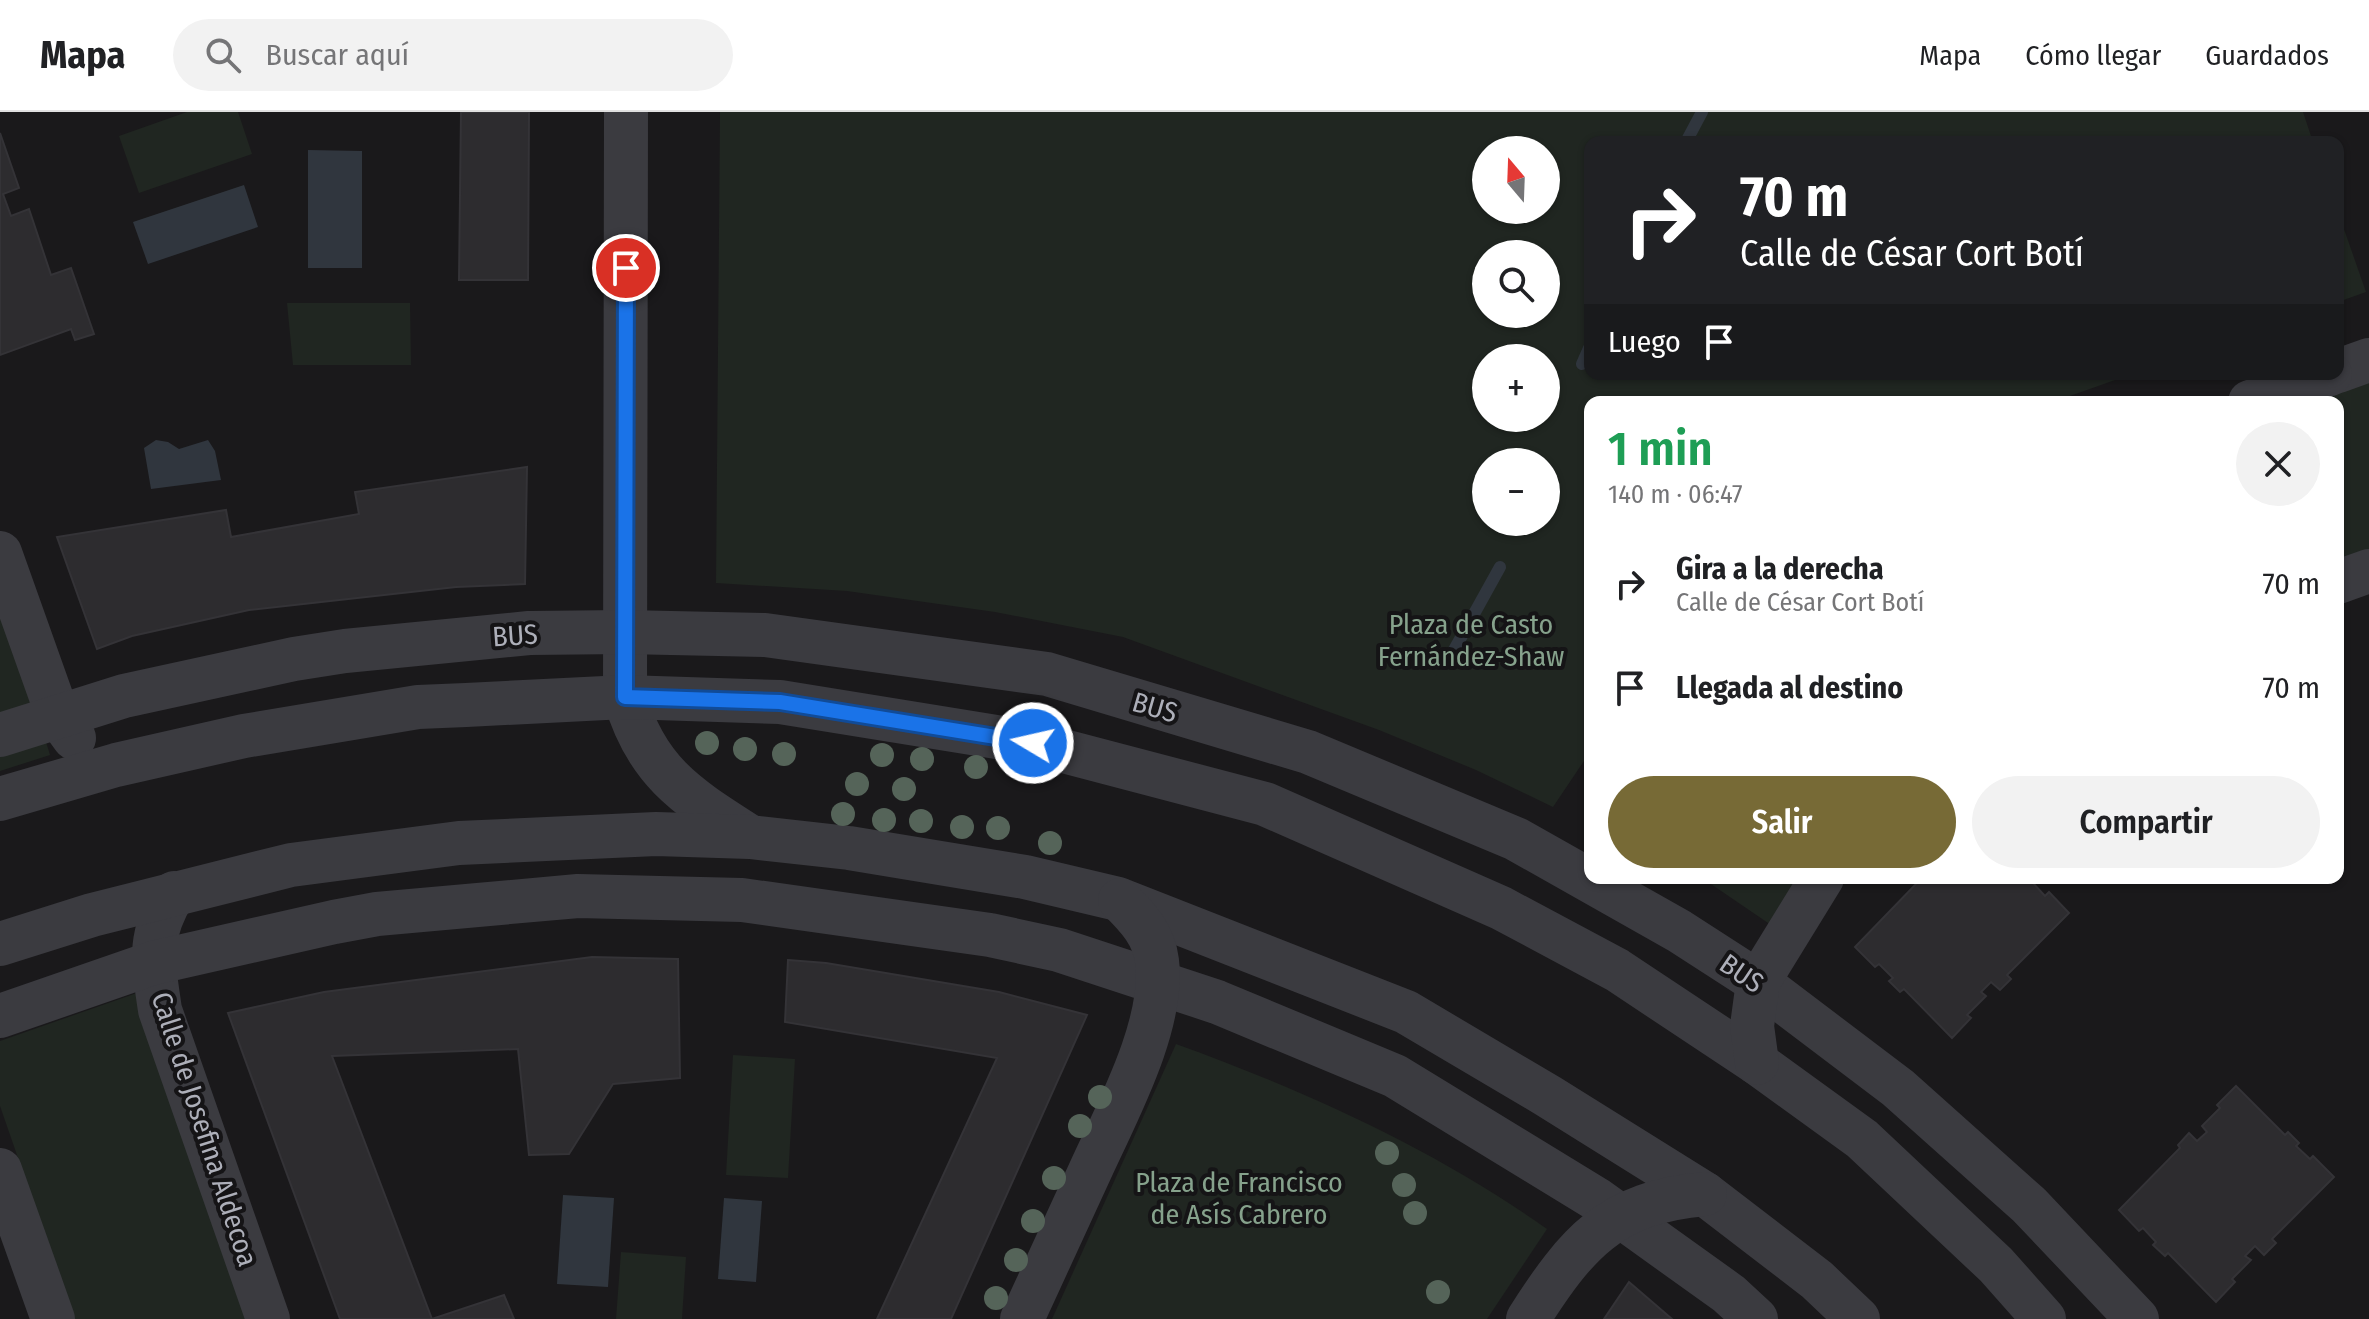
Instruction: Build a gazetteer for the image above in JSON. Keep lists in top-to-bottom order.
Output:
{
  "streets": {
    "street": ["BUS", "Calle de Josefina Aldecoa"]
  },
  "parks": ["Plaza de Casto Fernández-Shaw", "Plaza de Francisco de Asís Cabrero"],
  "north": "top",
  "page": {
    "header": "Mapa",
    "search": "Buscar aquí",
    "nav": ["Mapa", "Cómo llegar", "Guardados"],
    "map_buttons": ["+", "−"],
    "turn": ["70 m", "Calle de César Cort Botí"],
    "then": "Luego",
    "heading": ["1 min", "140 m · 06:47"],
    "list": [
      {
        "name": "Gira a la derecha",
        "note": "Calle de César Cort Botí",
        "value": "70 m"
      },
      {
        "name": "Llegada al destino",
        "value": "70 m"
      }
    ],
    "buttons": ["Salir", "Compartir"]
  }
}
